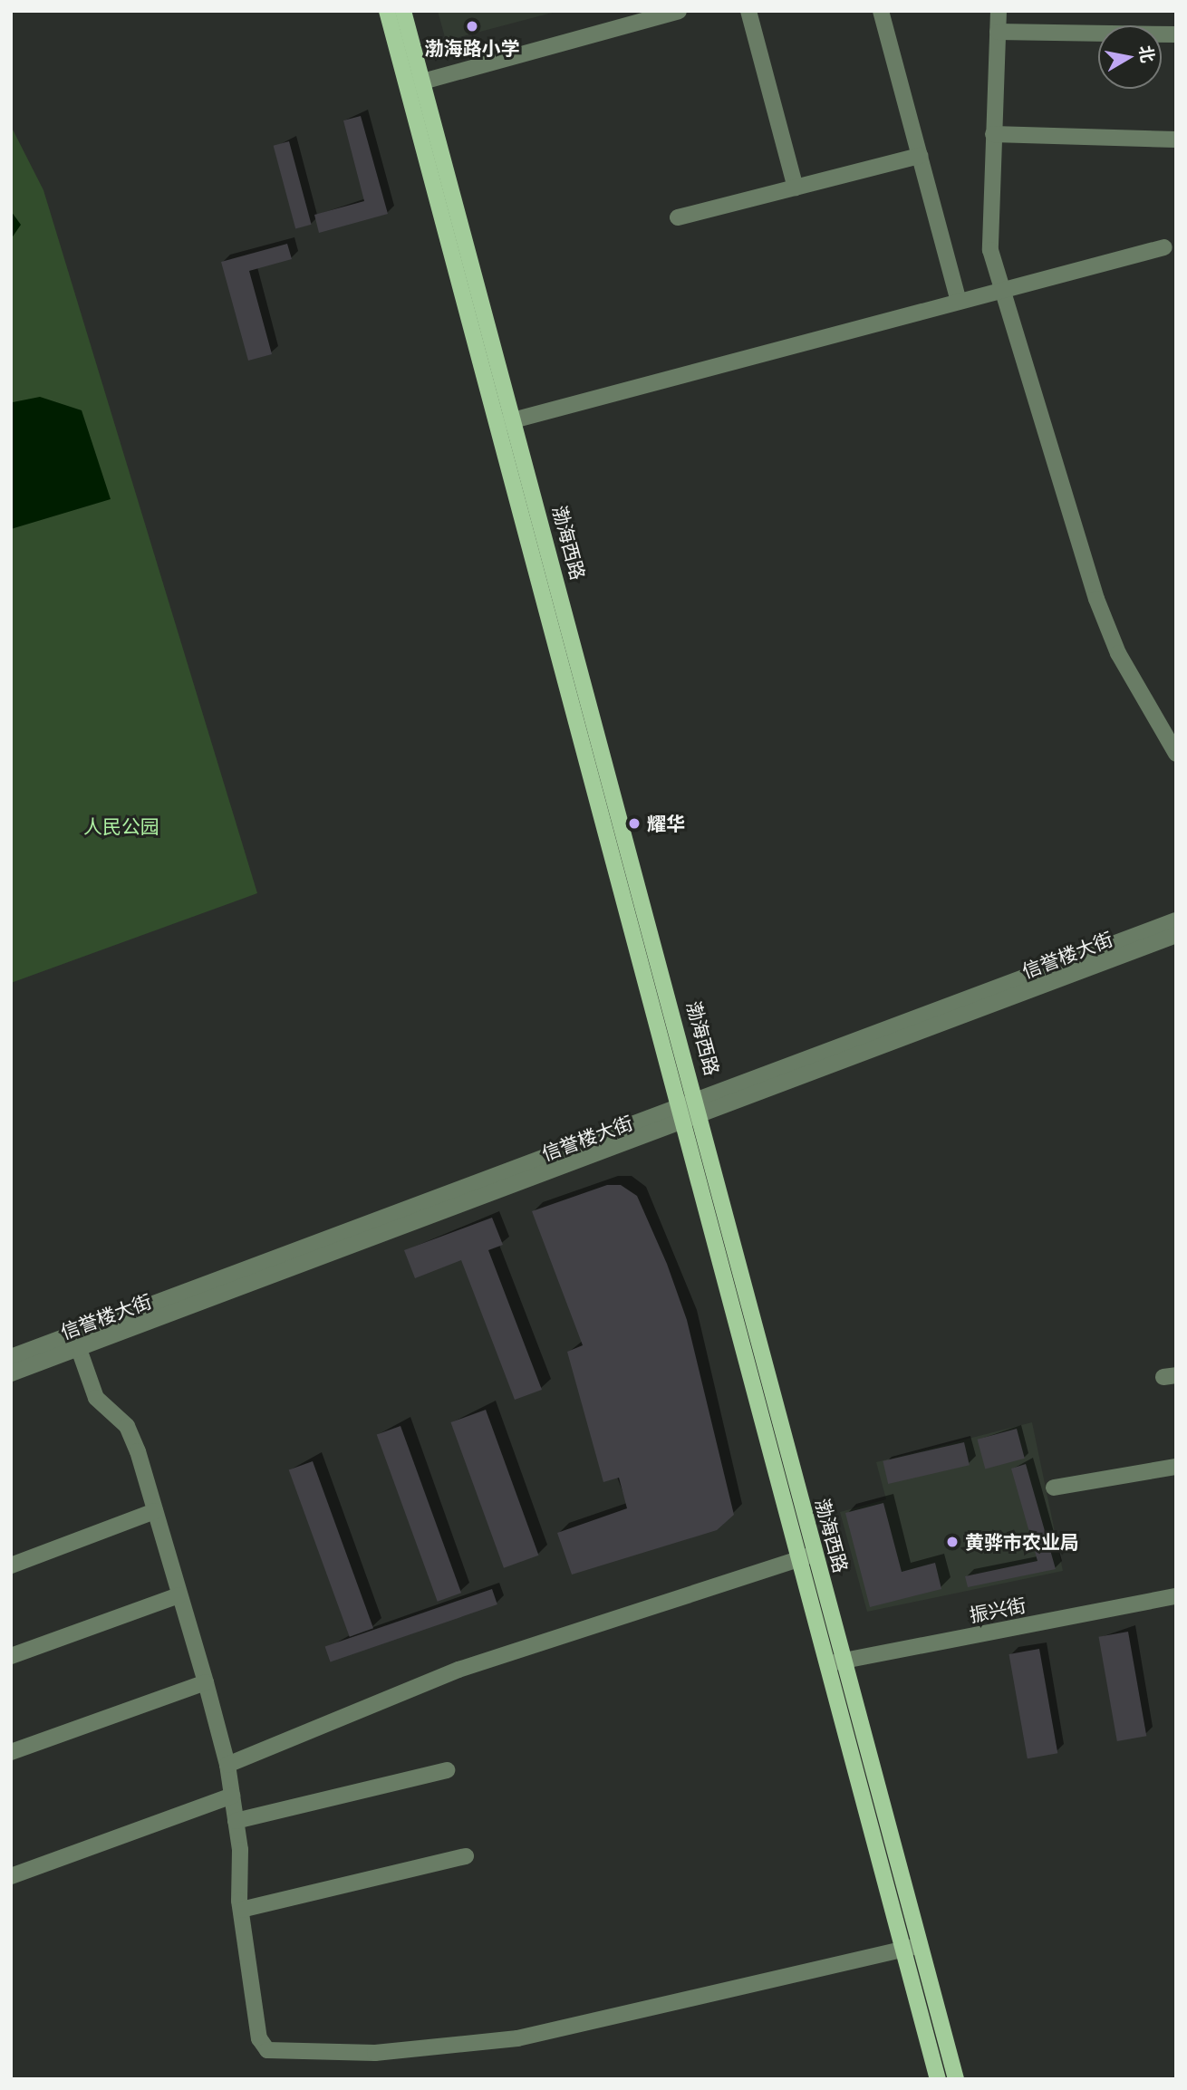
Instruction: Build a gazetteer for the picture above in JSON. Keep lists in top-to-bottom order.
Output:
{
  "streets": {
    "main road": ["渤海西路"],
    "street": ["信誉楼大街", "振兴街"]
  },
  "crossings": [
    ["渤海西路", "信誉楼大街"],
    ["渤海西路", "振兴街"]
  ],
  "parks": ["人民公园"],
  "places": ["渤海路小学", "耀华", "黄骅市农业局"],
  "north": "right"
}
